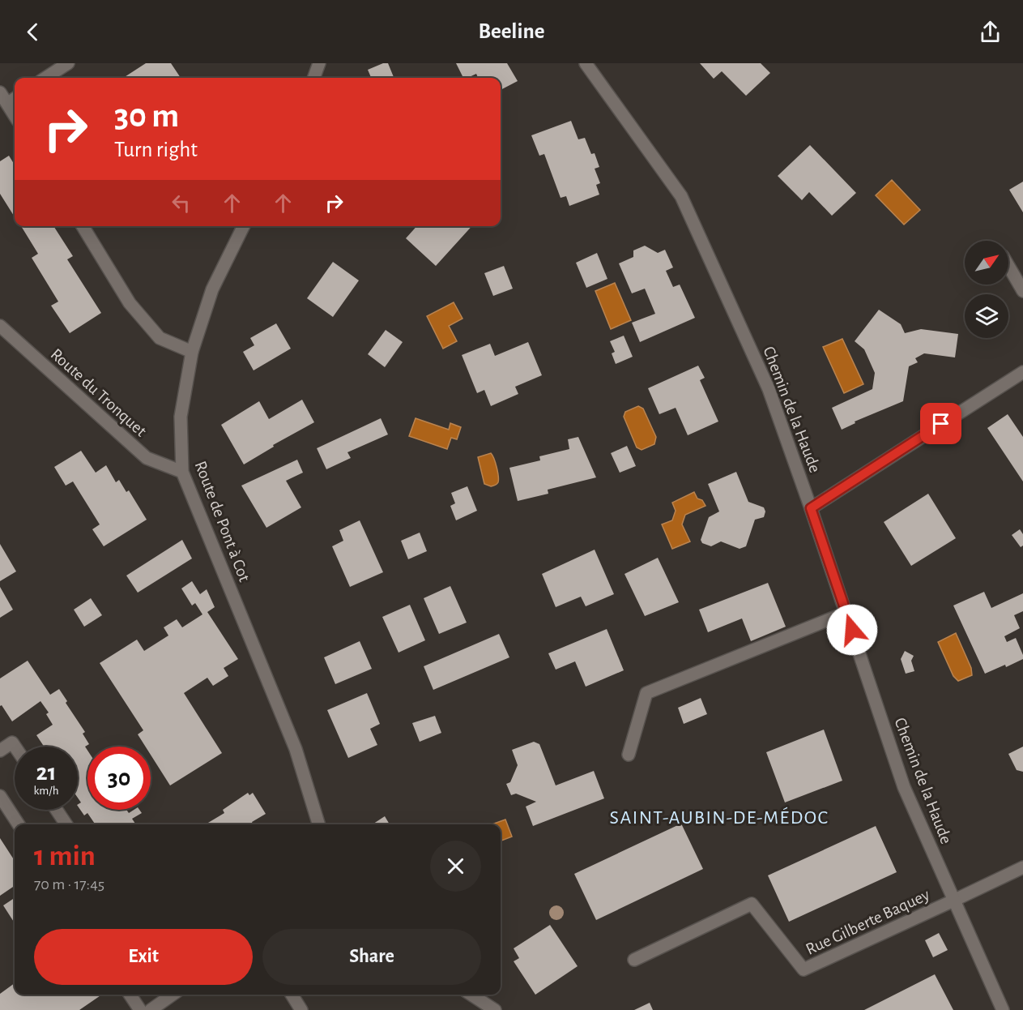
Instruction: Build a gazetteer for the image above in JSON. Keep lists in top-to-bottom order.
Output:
{
  "streets": {
    "street": [
      "Route du Tronquet",
      "Chemin de la Haude",
      "Route de Pont à Cot",
      "Rue Gilberte Baquey"
    ]
  },
  "crossings": [
    ["Route du Tronquet", "Route de Pont à Cot"],
    ["Chemin de la Haude", "Rue Gilberte Baquey"]
  ],
  "districts": ["SAINT-AUBIN-DE-MÉDOC"],
  "north": "top right",
  "page": {
    "header": "Beeline",
    "turn": ["30 m", "Turn right"],
    "speed": "21 km/h",
    "limit": "30",
    "heading": ["1 min", "70 m · 17:45"],
    "buttons": ["Exit", "Share"]
  }
}
